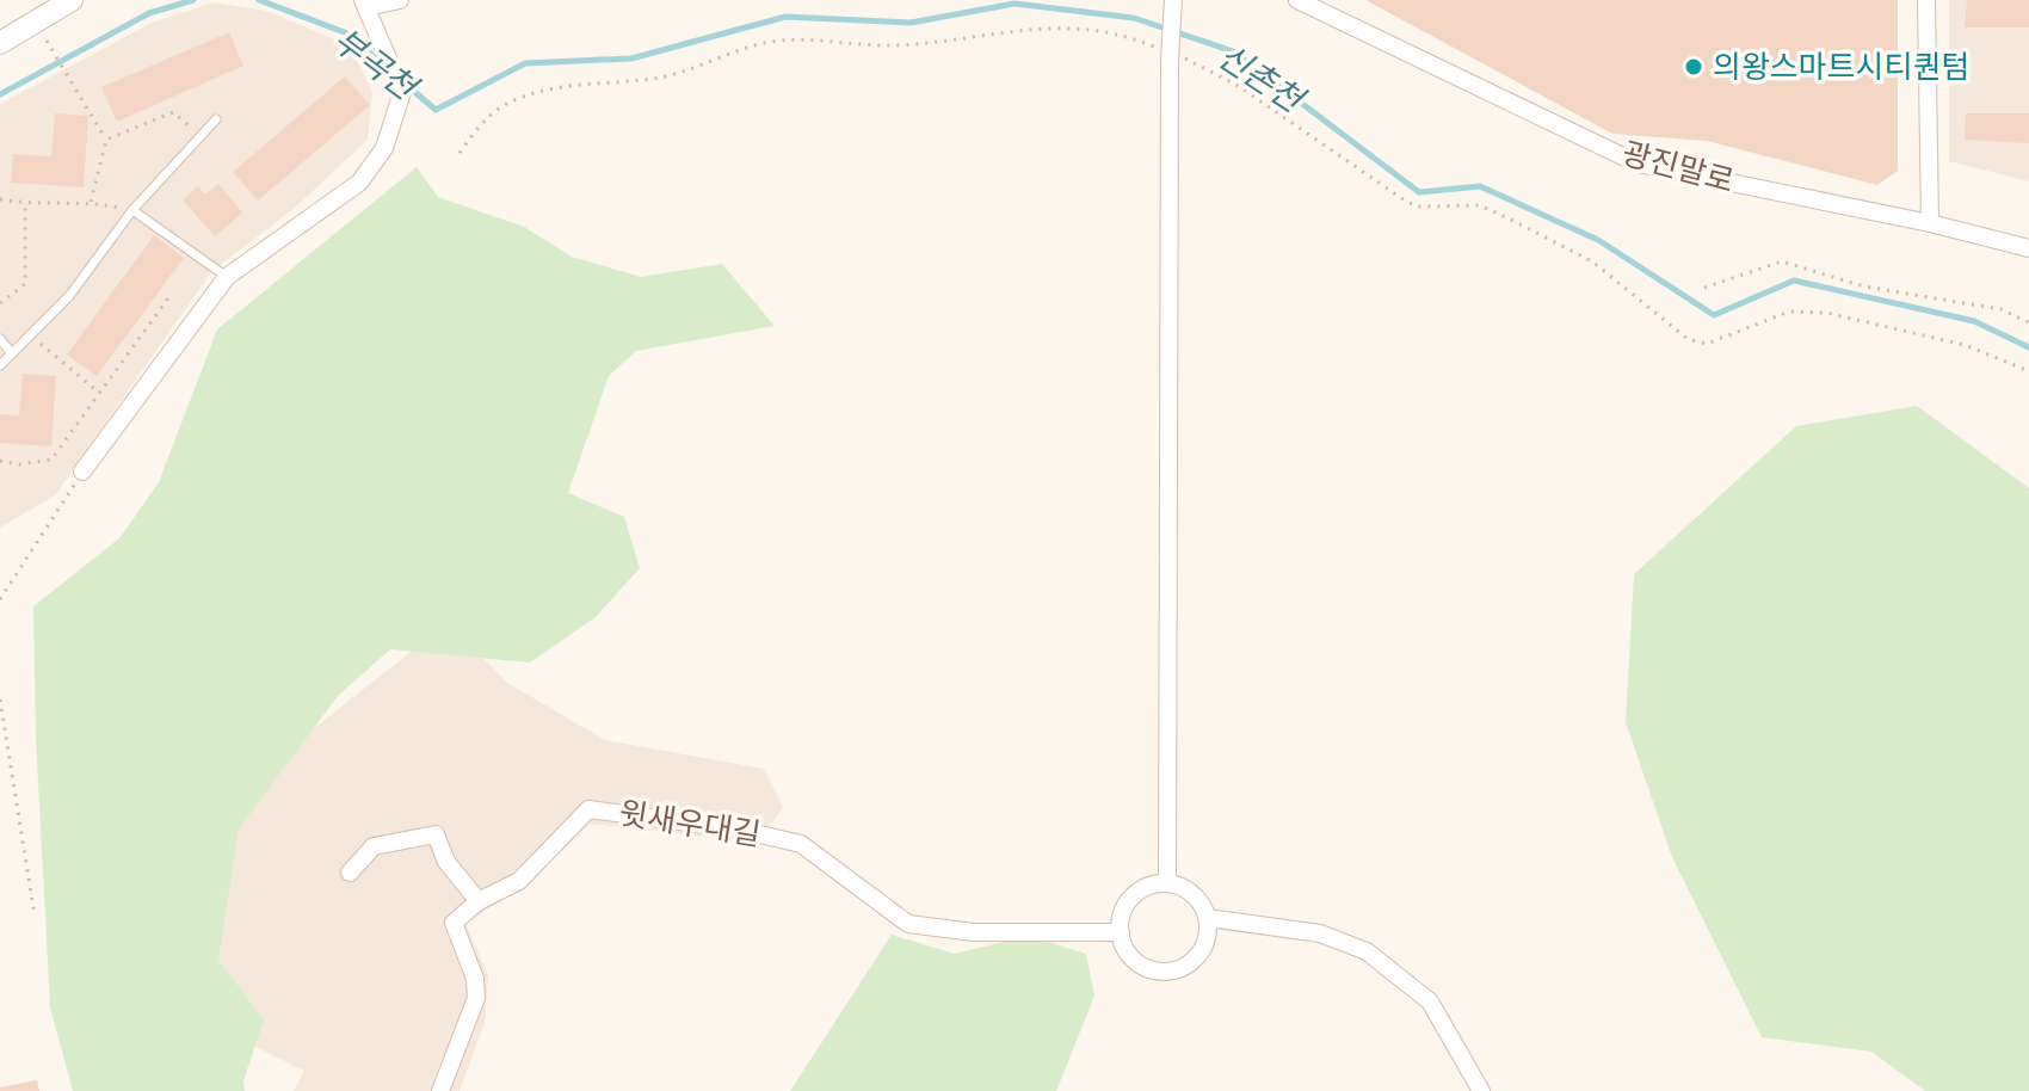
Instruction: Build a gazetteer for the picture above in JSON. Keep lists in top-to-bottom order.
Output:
{
  "streets": {
    "street": ["광진말로", "윗새우대길"]
  },
  "water": ["부곡천", "신촌천"],
  "places": ["의왕스마트시티퀀텀"]
}
